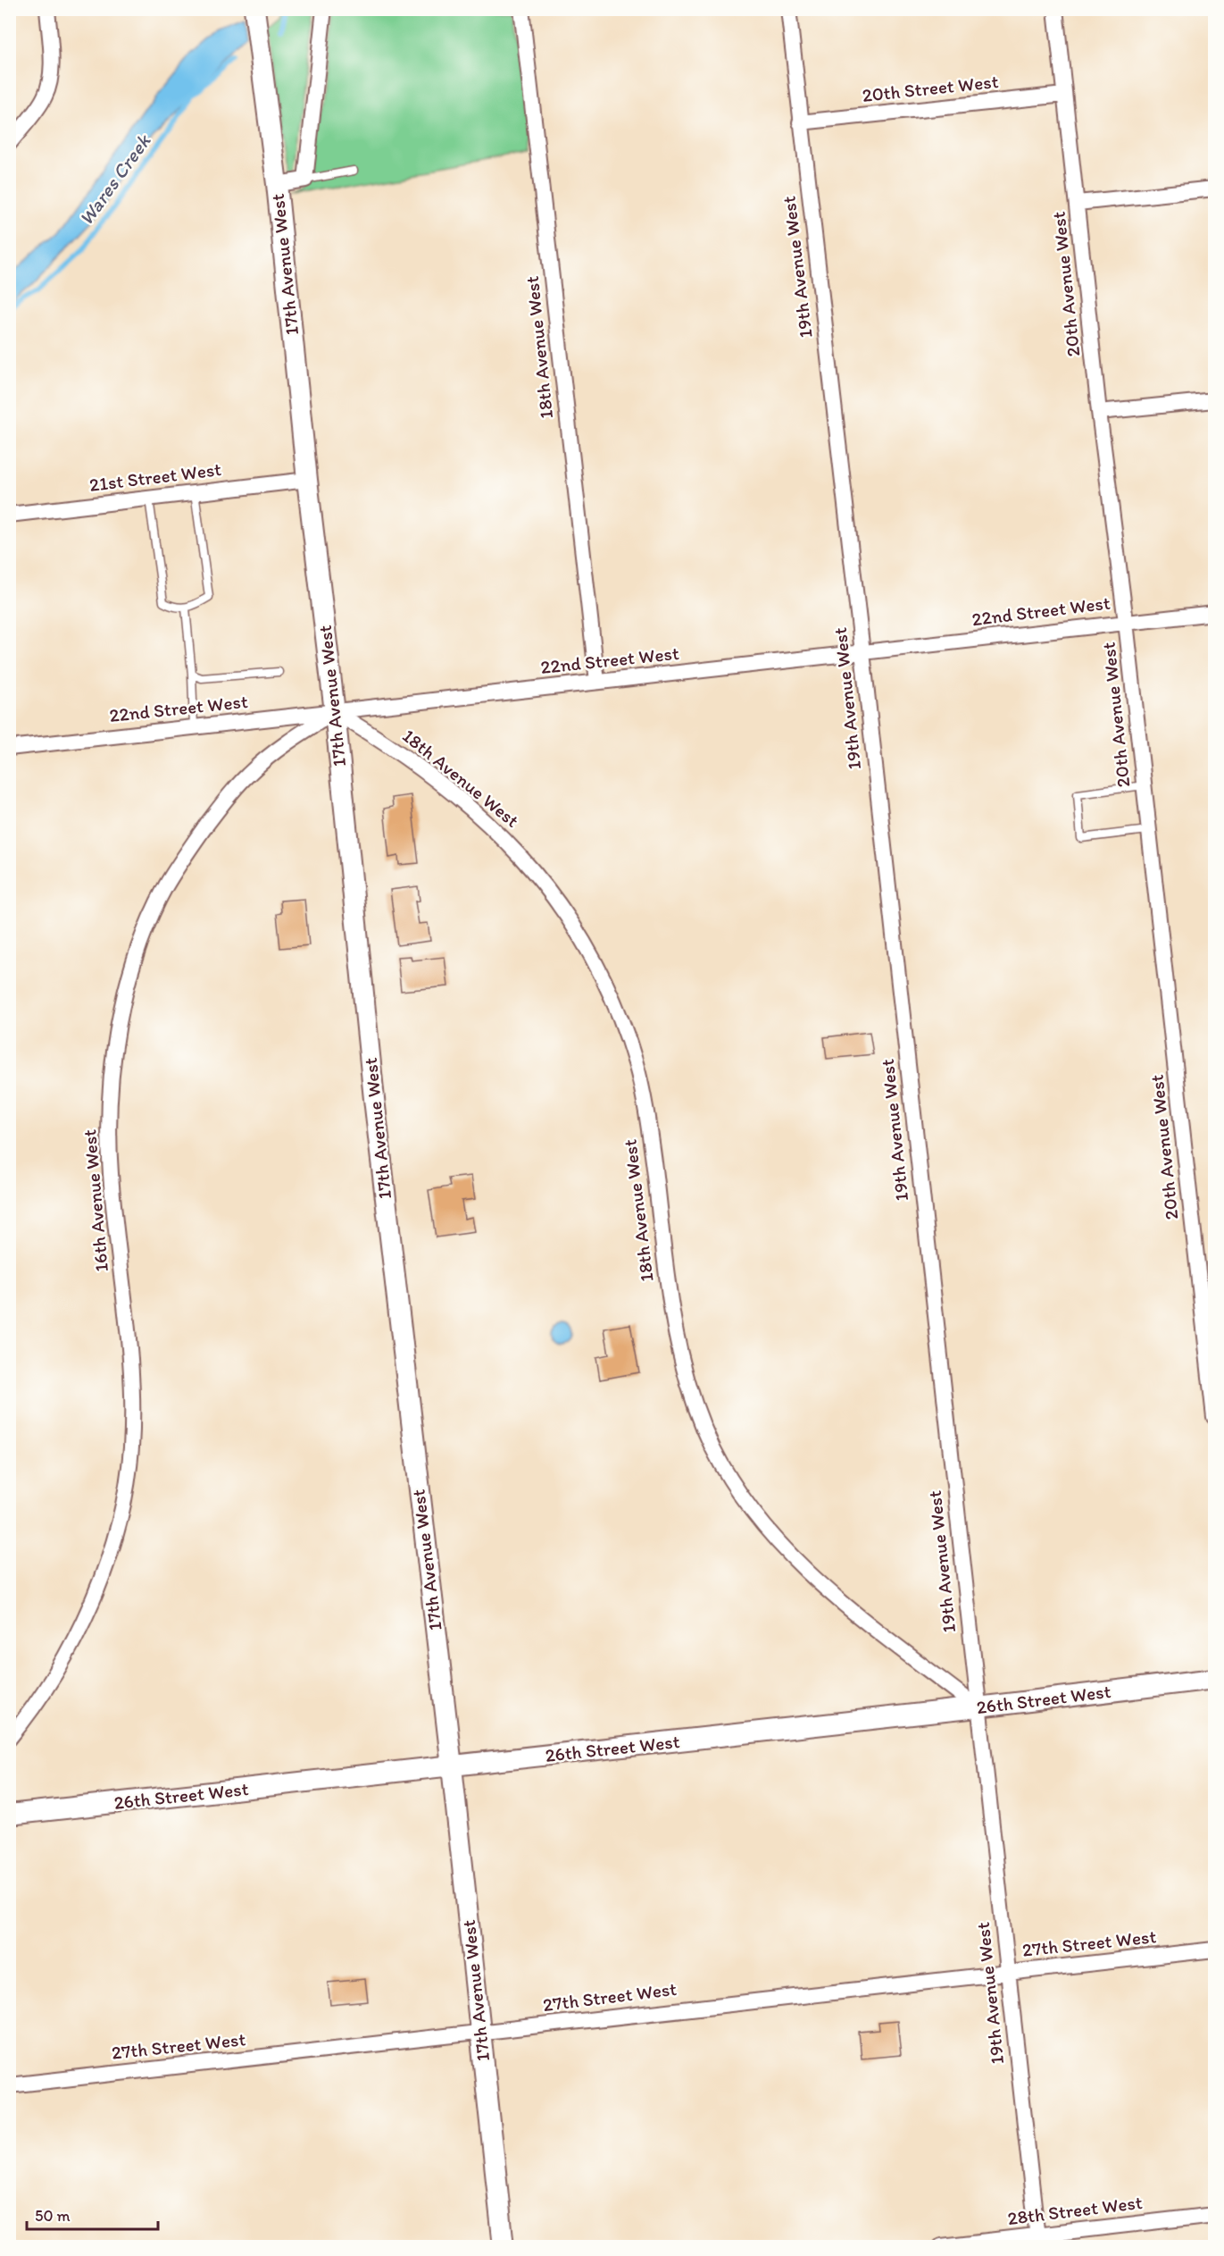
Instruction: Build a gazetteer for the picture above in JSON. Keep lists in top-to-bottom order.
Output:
{
  "streets": {
    "street": [
      "20th Street West",
      "17th Avenue West",
      "19th Avenue West",
      "20th Avenue West",
      "18th Avenue West",
      "21st Street West",
      "22nd Street West",
      "16th Avenue West",
      "26th Street West",
      "27th Street West",
      "28th Street West"
    ]
  },
  "crossings": [
    ["20th Street West", "19th Avenue West"],
    ["20th Street West", "20th Avenue West"],
    ["17th Avenue West", "18th Avenue West"],
    ["17th Avenue West", "21st Street West"],
    ["17th Avenue West", "22nd Street West"],
    ["17th Avenue West", "16th Avenue West"],
    ["17th Avenue West", "26th Street West"],
    ["17th Avenue West", "27th Street West"],
    ["19th Avenue West", "18th Avenue West"],
    ["19th Avenue West", "22nd Street West"],
    ["19th Avenue West", "26th Street West"],
    ["19th Avenue West", "27th Street West"],
    ["19th Avenue West", "28th Street West"],
    ["20th Avenue West", "22nd Street West"],
    ["18th Avenue West", "22nd Street West"],
    ["18th Avenue West", "16th Avenue West"],
    ["18th Avenue West", "26th Street West"],
    ["22nd Street West", "16th Avenue West"]
  ],
  "water": ["Wares Creek"],
  "scale_bar": "50 m"
}
